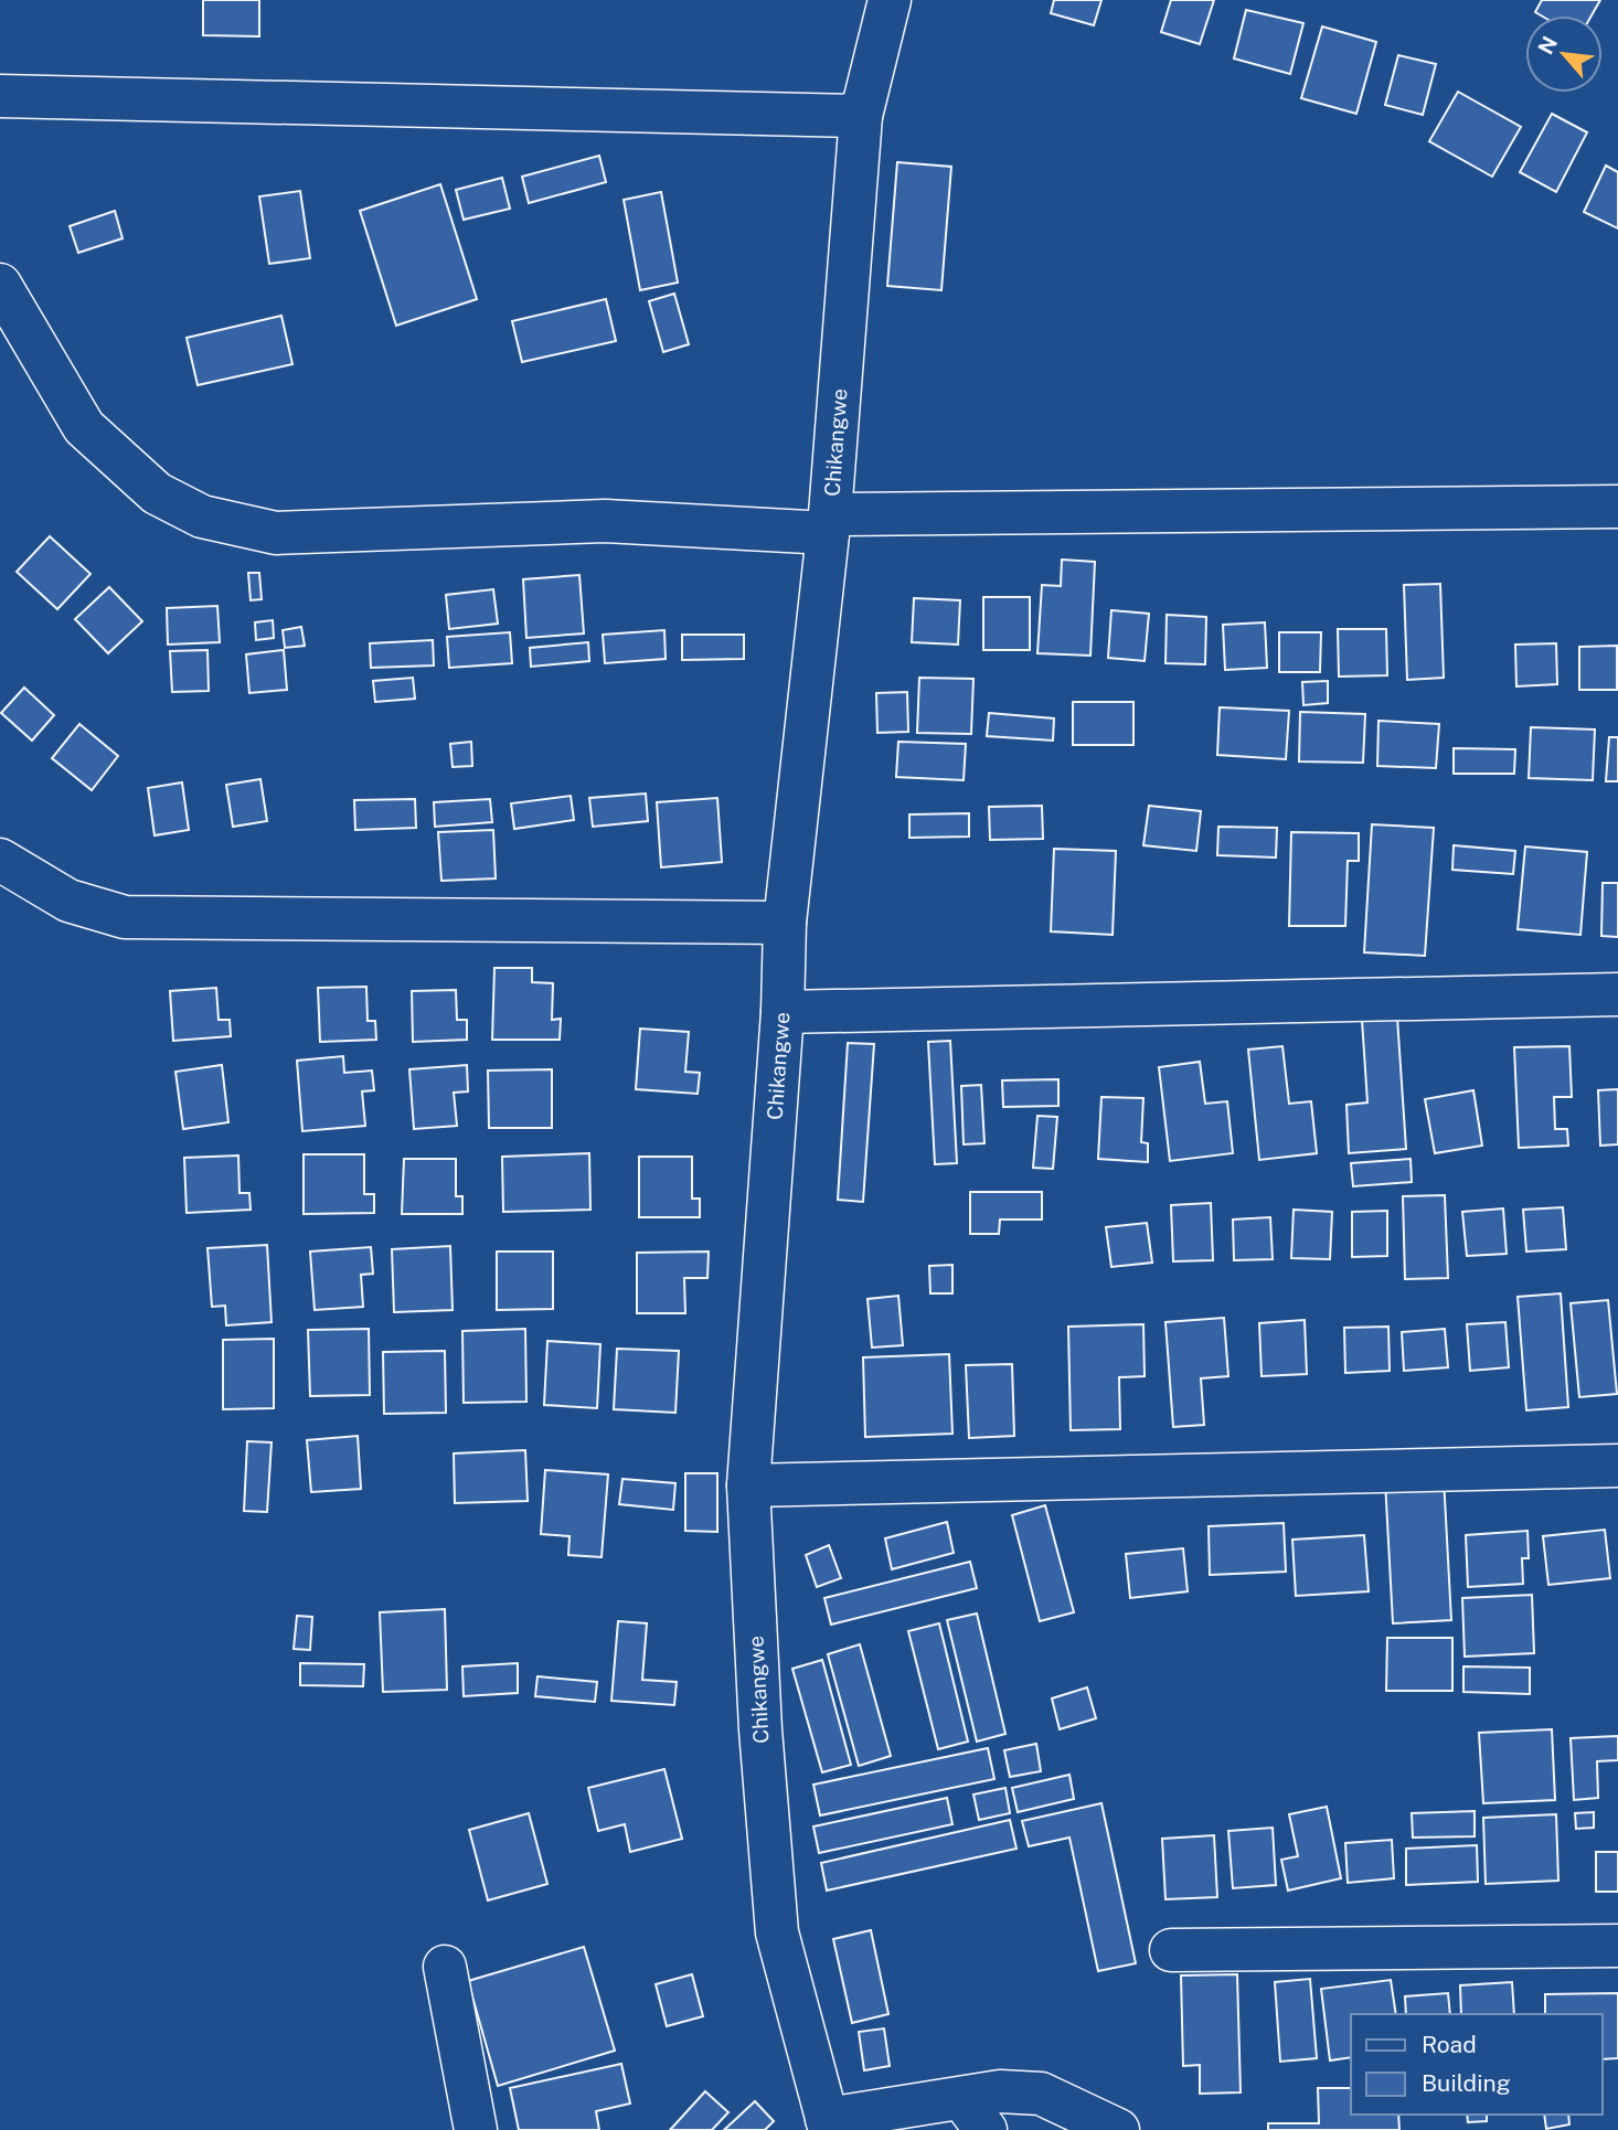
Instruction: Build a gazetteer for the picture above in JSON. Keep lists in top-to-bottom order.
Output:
{
  "streets": {
    "street": ["Chikangwe"]
  },
  "legend": ["Road", "Building"],
  "north": "top left"
}
